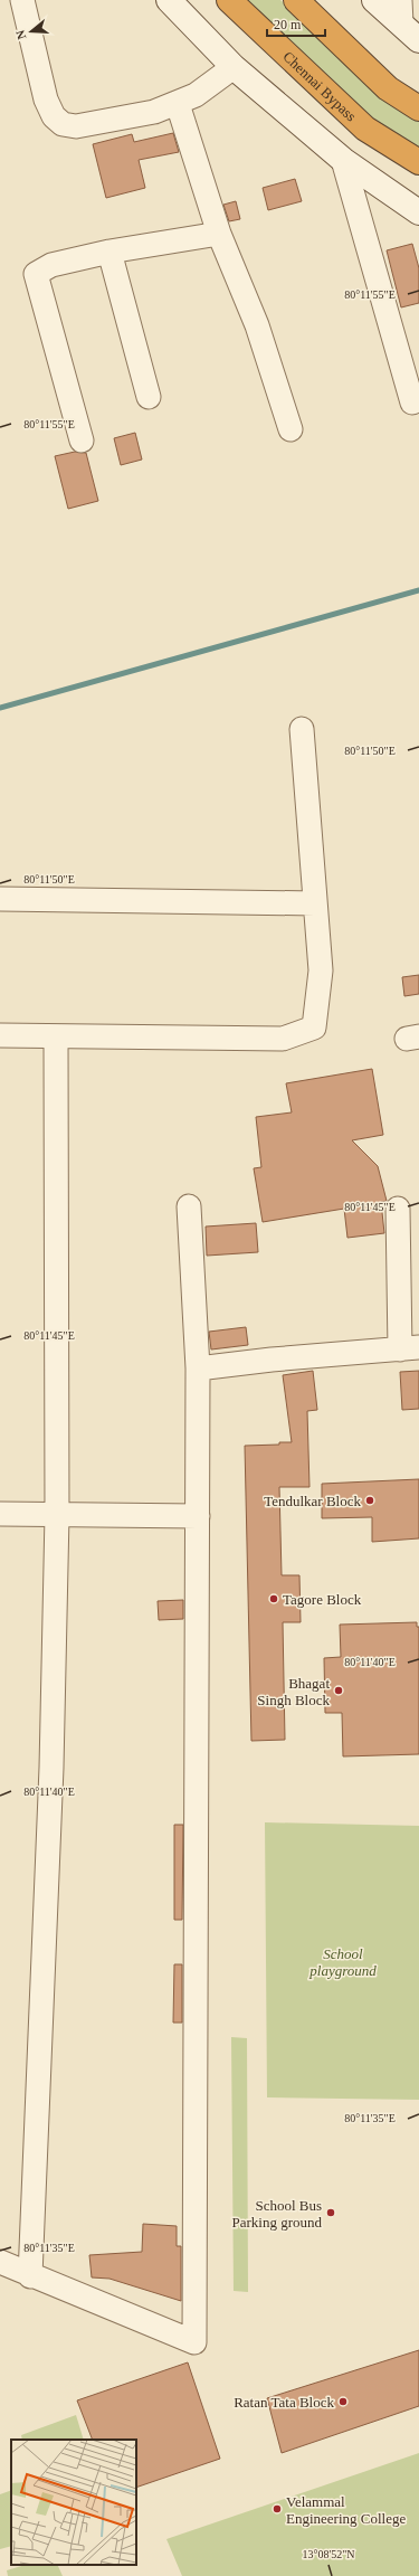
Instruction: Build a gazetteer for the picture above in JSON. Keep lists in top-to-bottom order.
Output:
{
  "streets": {
    "highway": ["Chennai Bypass"]
  },
  "parks": ["School playground"],
  "places": [
    "Tendulkar Block",
    "Tagore Block",
    "Bhagat Singh Block",
    "School Bus Parking ground",
    "Ratan Tata Block",
    "Velammal Engineering College"
  ],
  "scale_bar": "20 m",
  "north": "left",
  "coordinates": [
    "80°11'55\"E",
    "80°11'50\"E",
    "80°11'45\"E",
    "80°11'40\"E",
    "80°11'35\"E",
    "13°08'52\"N"
  ]
}
